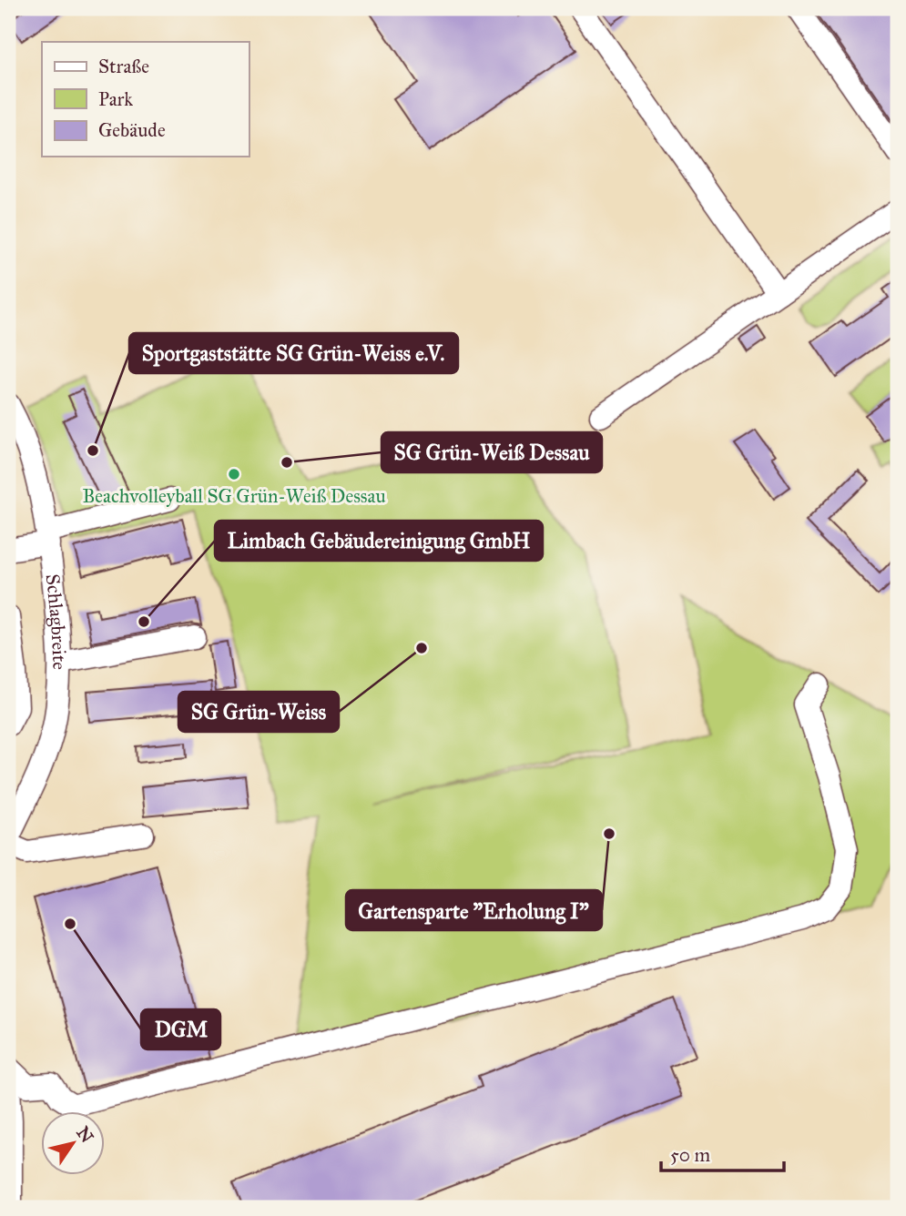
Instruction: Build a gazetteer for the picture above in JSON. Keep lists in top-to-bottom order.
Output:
{
  "streets": {
    "street": ["Schlagbreite"]
  },
  "places": [
    "Sportgaststätte SG Grün-Weiss e.V.",
    "SG Grün-Weiß Dessau",
    "Beachvolleyball SG Grün-Weiß Dessau",
    "Limbach Gebäudereinigung GmbH",
    "SG Grün-Weiss",
    "Gartensparte \"Erholung I\"",
    "DGM"
  ],
  "legend": ["Straße", "Park", "Gebäude"],
  "scale_bar": "50 m",
  "north": "top right"
}
